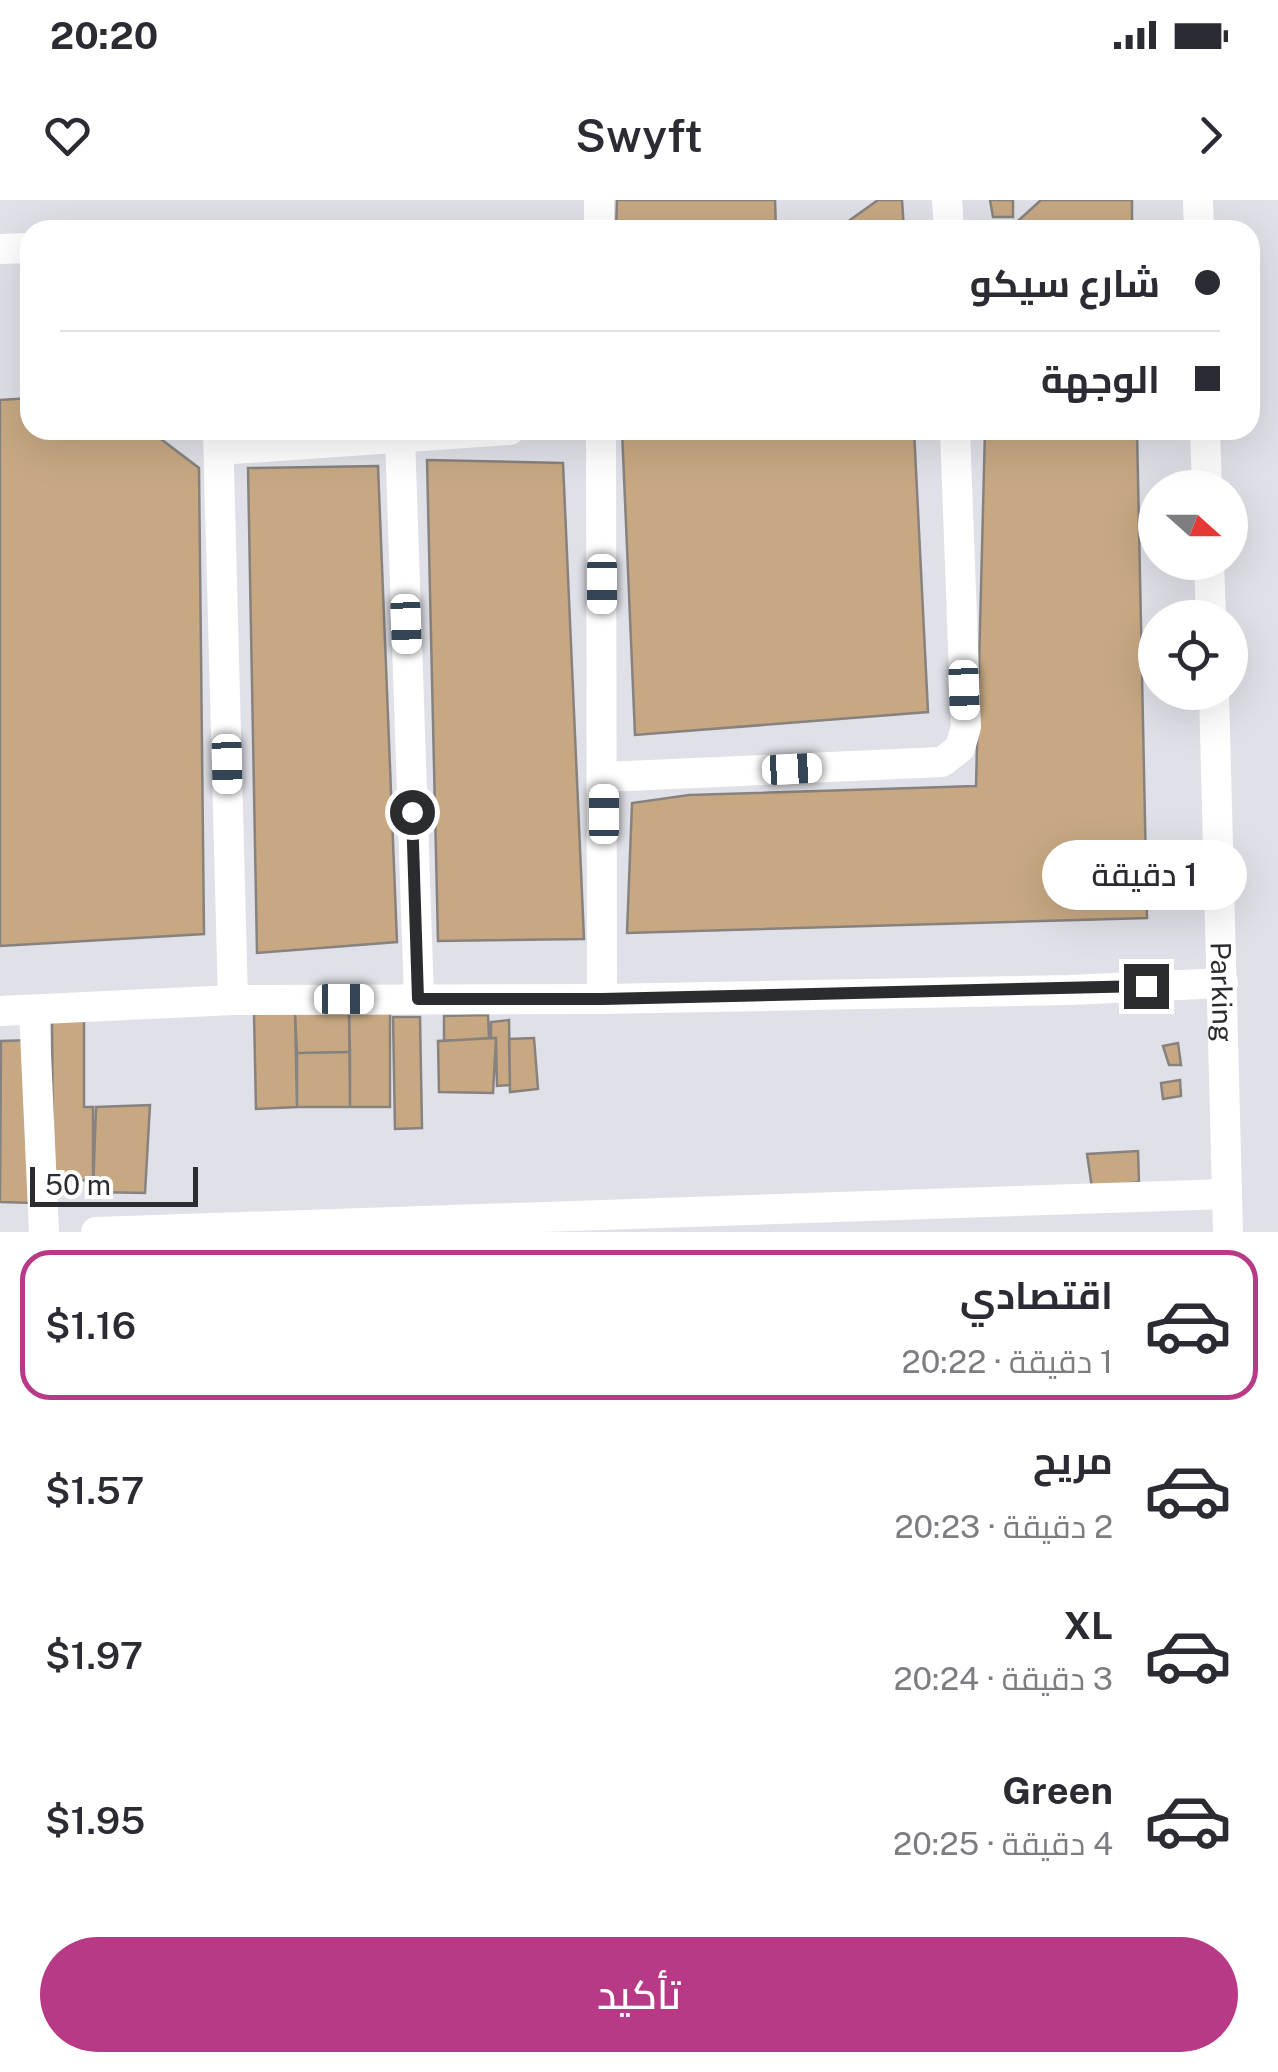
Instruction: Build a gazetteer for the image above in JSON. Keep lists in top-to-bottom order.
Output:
{
  "streets": {
    "street": ["Parking"]
  },
  "scale_bar": "50 m",
  "north": "right",
  "page": {
    "status": "20:20",
    "header": "Swyft",
    "banner": ["شارع سيكو", "الوجهة"],
    "bubble": "1 دقيقة",
    "scale": "50 m",
    "list": [
      {
        "name": "اقتصادي",
        "note": "1 دقيقة · 20:22",
        "value": "$1.16"
      },
      {
        "name": "مريح",
        "note": "2 دقيقة · 20:23",
        "value": "$1.57"
      },
      {
        "name": "XL",
        "note": "3 دقيقة · 20:24",
        "value": "$1.97"
      },
      {
        "name": "Green",
        "note": "4 دقيقة · 20:25",
        "value": "$1.95"
      }
    ],
    "buttons": "تأكيد"
  }
}
